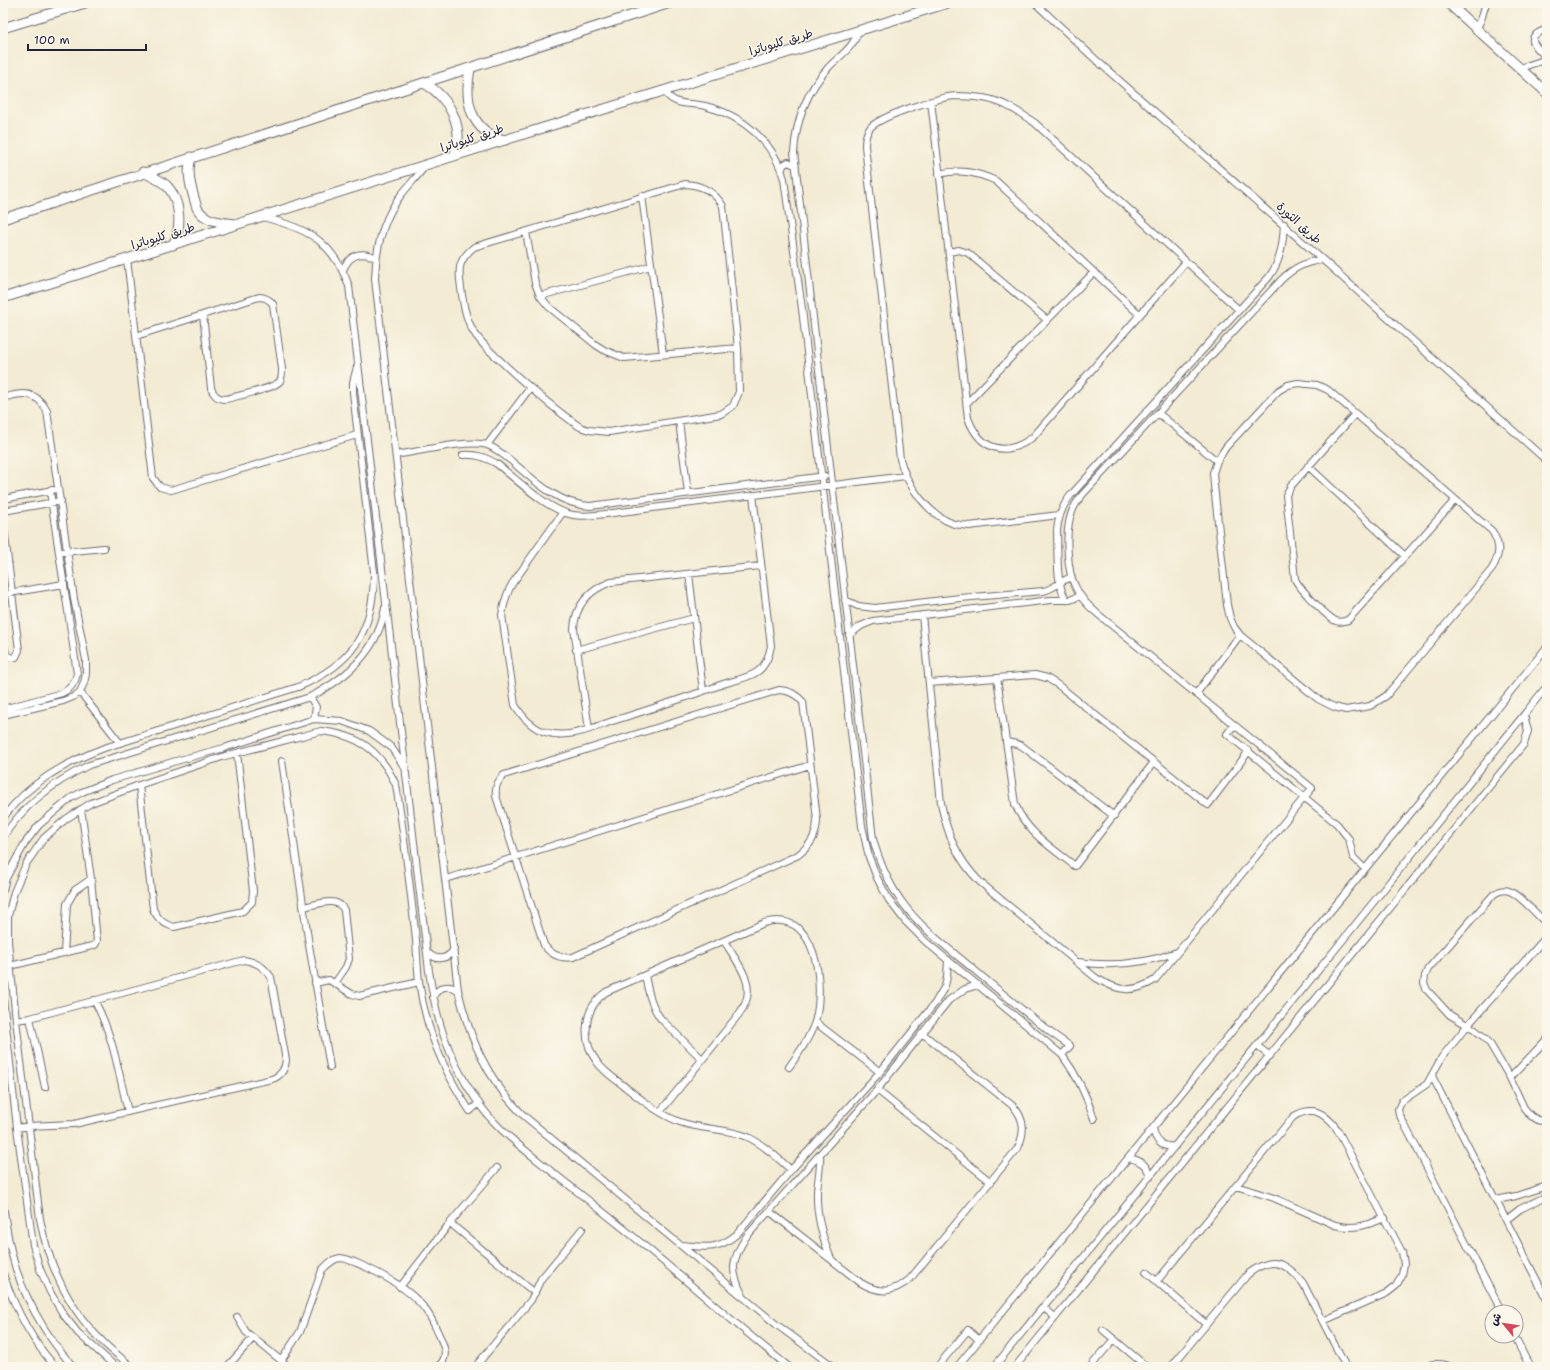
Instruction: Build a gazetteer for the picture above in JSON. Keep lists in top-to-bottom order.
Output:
{
  "streets": {
    "main road": ["طريق كليوباترا"],
    "street": ["طريق الثورة"]
  },
  "scale_bar": "100 m",
  "north": "top left"
}
